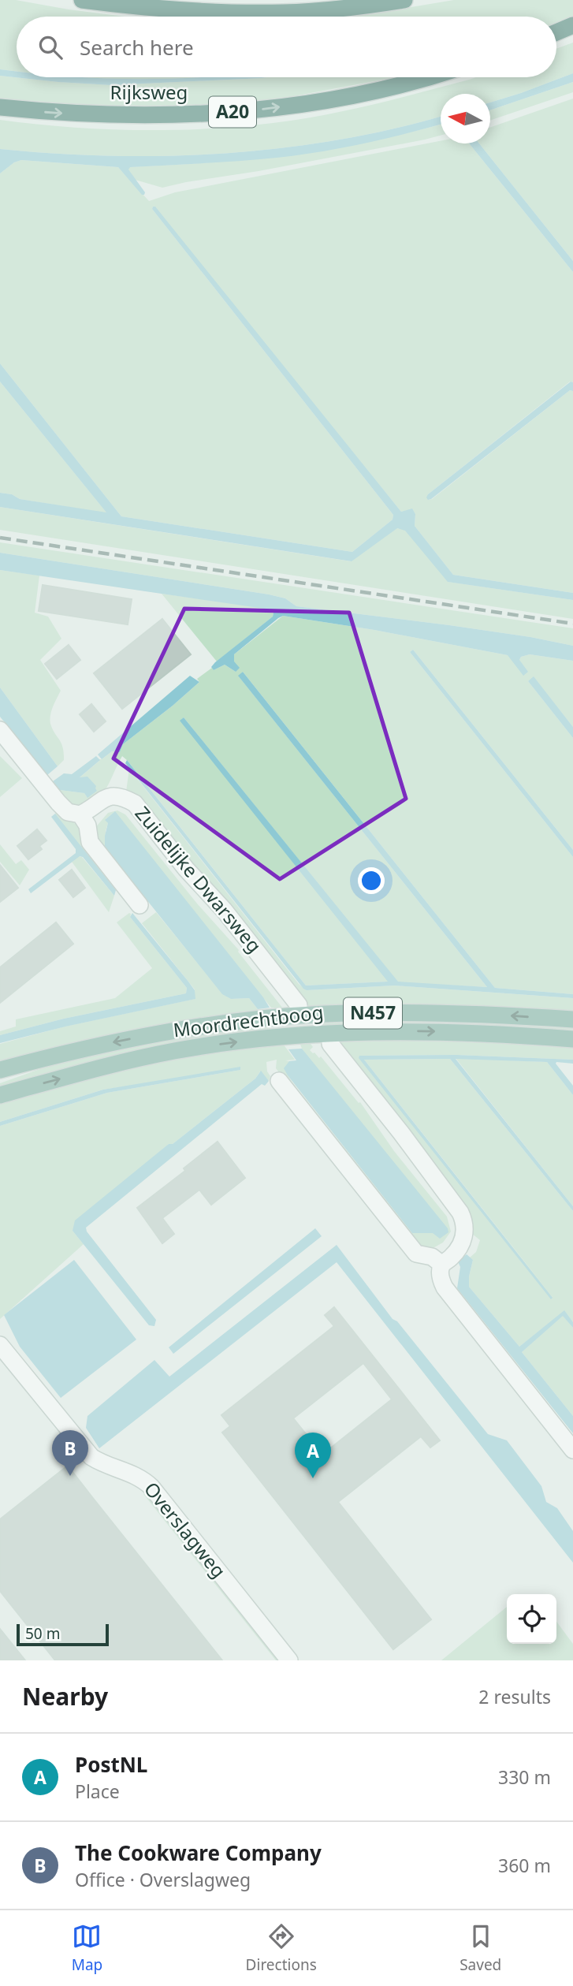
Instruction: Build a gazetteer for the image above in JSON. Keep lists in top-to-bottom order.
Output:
{
  "streets": {
    "highway": ["Rijksweg", "A20"],
    "main road": ["N457", "Moordrechtboog"],
    "street": ["Zuidelijke Dwarsweg", "Overslagweg"]
  },
  "scale_bar": "50 m",
  "north": "left",
  "page": {
    "search": "Search here",
    "pins": ["B", "A"],
    "scale": "50 m",
    "heading": ["Nearby", "2 results"],
    "list": [
      {
        "mark": "A",
        "name": "PostNL",
        "note": "Place",
        "value": "330 m"
      },
      {
        "mark": "B",
        "name": "The Cookware Company",
        "note": "Office · Overslagweg",
        "value": "360 m"
      }
    ],
    "nav": ["Map", "Directions", "Saved"]
  }
}
